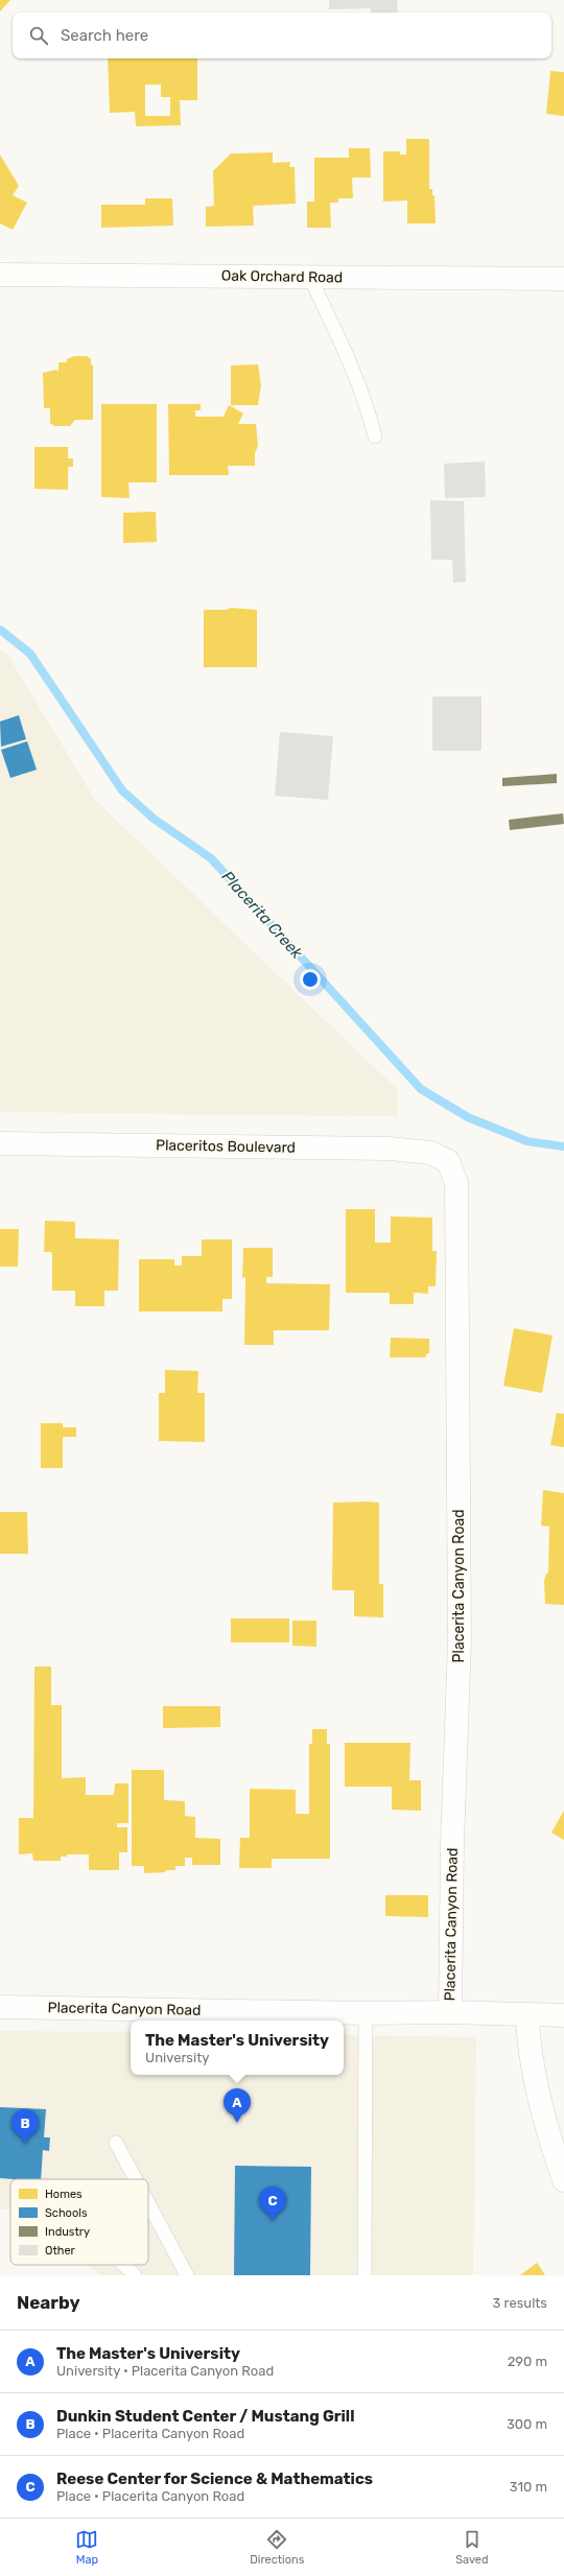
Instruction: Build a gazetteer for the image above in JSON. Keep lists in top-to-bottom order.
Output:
{
  "streets": {
    "street": ["Oak Orchard Road", "Placeritos Boulevard", "Placerita Canyon Road"]
  },
  "crossings": [
    ["Placeritos Boulevard", "Placerita Canyon Road"]
  ],
  "water": ["Placerita Creek"],
  "legend": [
    "Homes",
    "Schools",
    "Industry",
    "Other"
  ],
  "page": {
    "search": "Search here",
    "popup": ["The Master's University", "University"],
    "pins": ["A", "B", "C"],
    "heading": ["Nearby", "3 results"],
    "list": [
      {
        "mark": "A",
        "name": "The Master's University",
        "note": "University · Placerita Canyon Road",
        "value": "290 m"
      },
      {
        "mark": "B",
        "name": "Dunkin Student Center / Mustang Grill",
        "note": "Place · Placerita Canyon Road",
        "value": "300 m"
      },
      {
        "mark": "C",
        "name": "Reese Center for Science & Mathematics",
        "note": "Place · Placerita Canyon Road",
        "value": "310 m"
      }
    ],
    "nav": ["Map", "Directions", "Saved"]
  }
}
